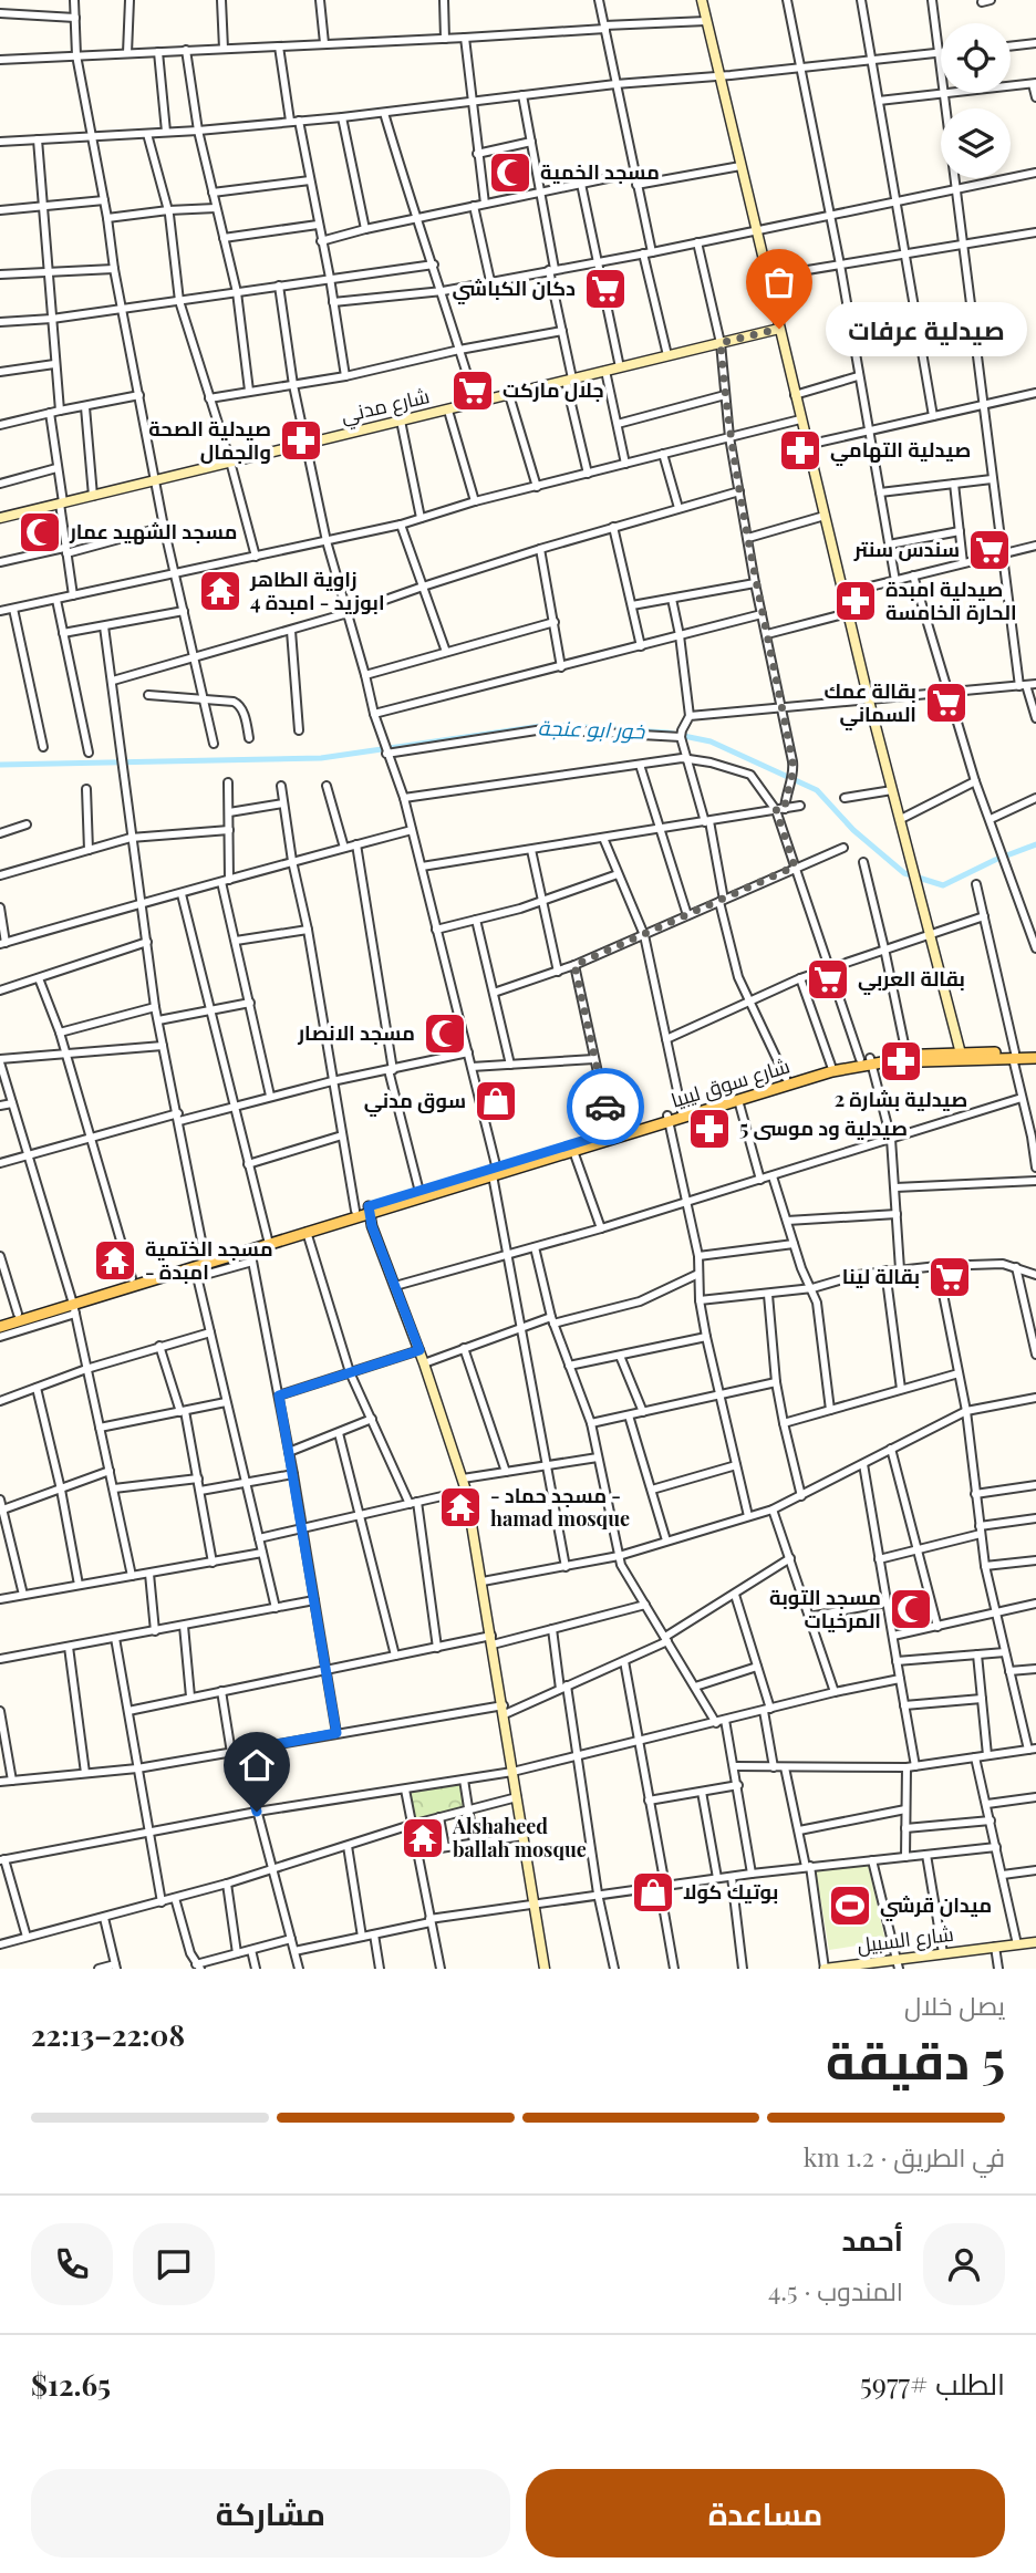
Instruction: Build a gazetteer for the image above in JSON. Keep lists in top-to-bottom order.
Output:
{
  "streets": {
    "main road": ["شارع سوق ليبيا"],
    "street": ["شارع مدني", "شارع السبيل"]
  },
  "water": ["خور ابو عنجة"],
  "places": {
    "mosque": [
      "مسجد الخمية",
      "مسجد الشهيد عمار",
      "مسجد الانصار",
      "مسجد التوبة المرخيات"
    ],
    "supermarket": [
      "دكان الكباشي",
      "جلال ماركت",
      "سندس سنتر",
      "بقالة عمك السماني",
      "بقالة العربي",
      "بقالة لينا"
    ],
    "other": ["صيدلية عرفات"],
    "pharmacy": [
      "صيدلية الصحة والجمال",
      "صيدلية التهامي",
      "صيدلية امبدة الحارة الخامسة",
      "صيدلية بشارة 2",
      "صيدلية ود موسى 5"
    ],
    "temple": [
      "زاوية الطاهر ابوزيد - امبدة 4",
      "مسجد الختمية - امبدة",
      "- مسجد حماد - hamad mosque",
      "Alshaheed ballah mosque"
    ],
    "shop": ["سوق مدني", "بوتيك كولا"],
    "sports": ["ميدان قرشي"]
  },
  "page": {
    "bubble": "صيدلية عرفات",
    "heading": ["5 دقيقة", "يصل خلال", "22:08–22:13"],
    "panel": [
      "أحمد",
      "المندوب · 4.5",
      "الطلب #5977",
      "$12.65"
    ],
    "bar": "في الطريق · 1.2 km",
    "buttons": ["مساعدة", "مشاركة"]
  }
}
